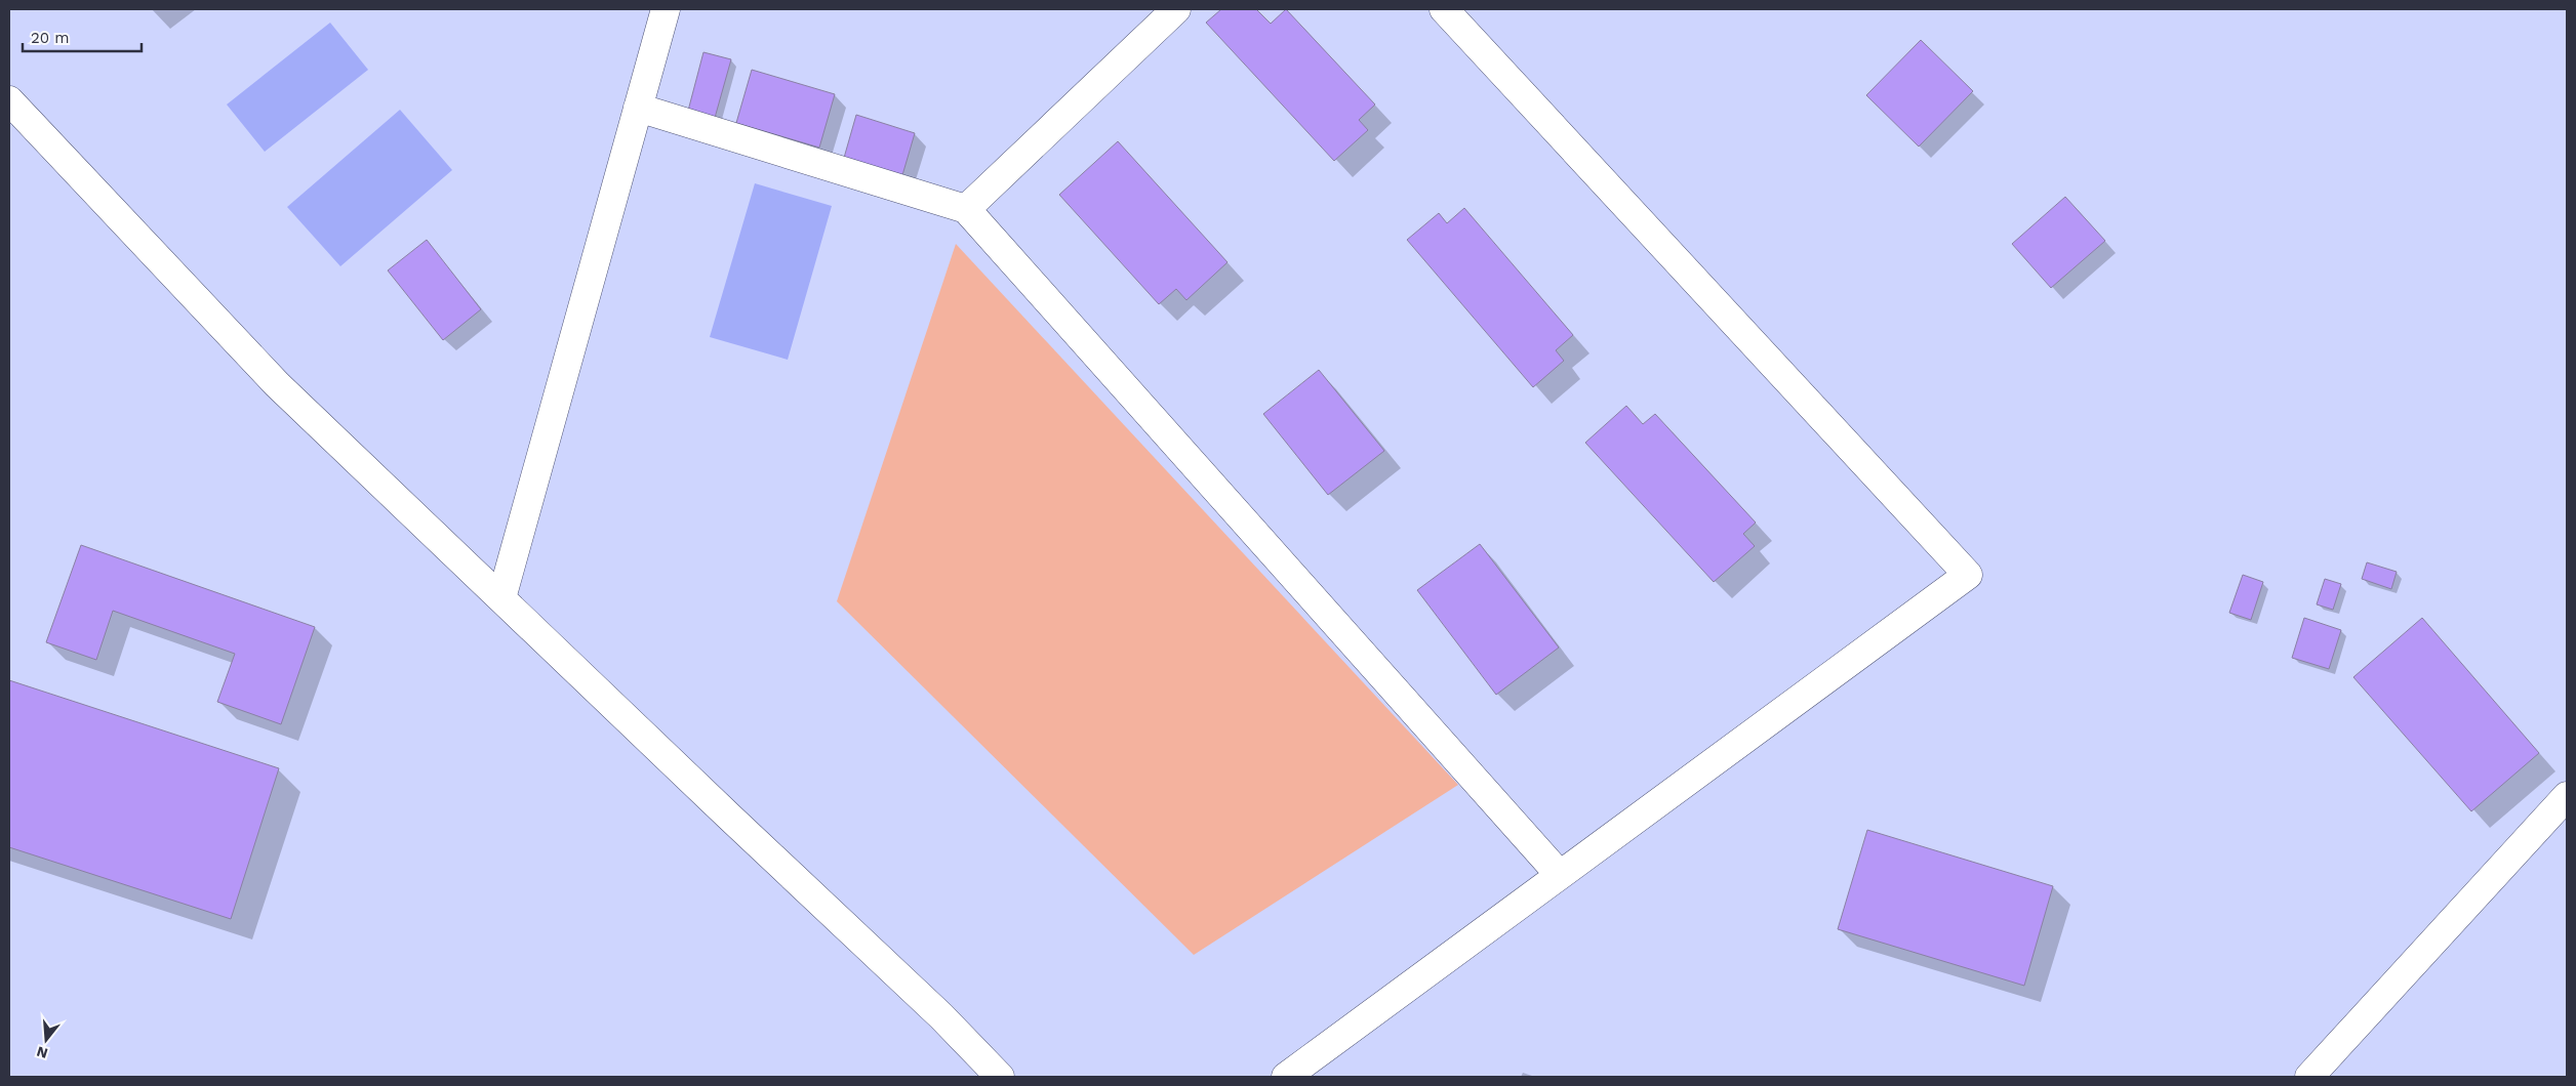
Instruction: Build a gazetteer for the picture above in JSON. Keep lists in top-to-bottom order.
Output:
{
  "scale_bar": "20 m",
  "north": "bottom"
}
